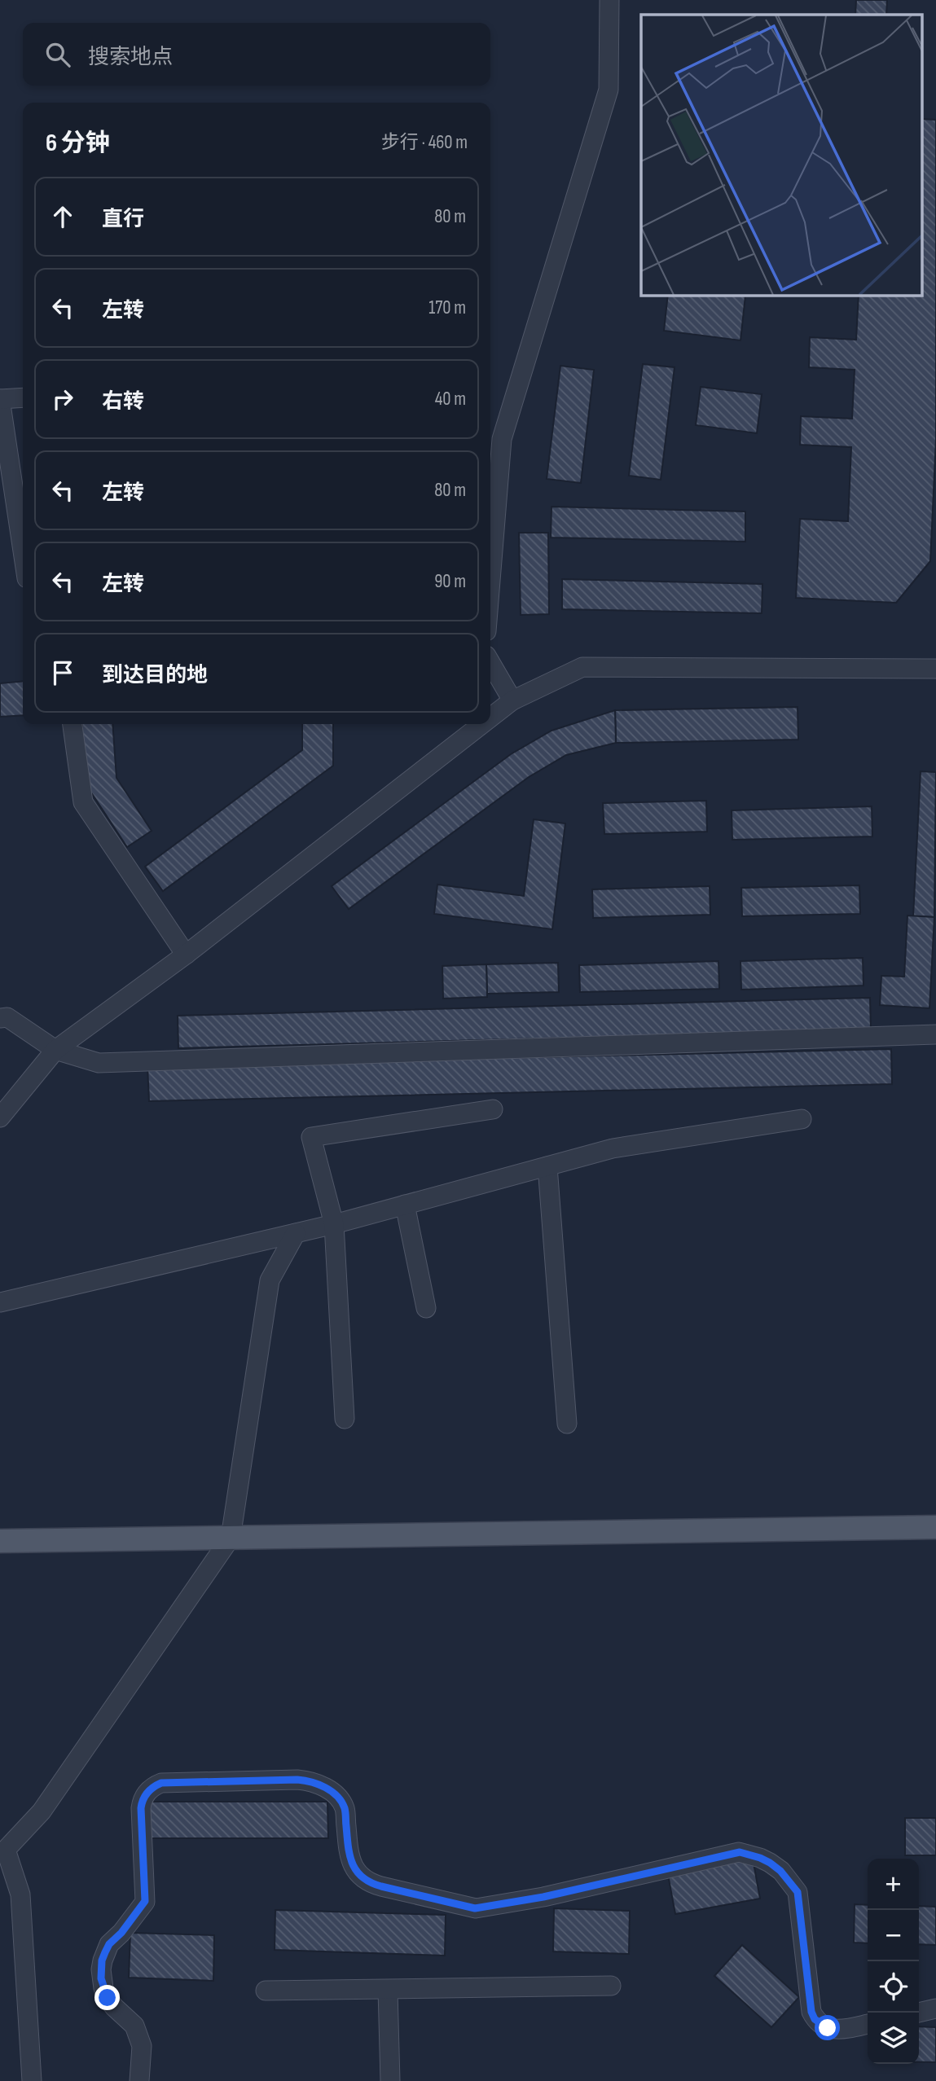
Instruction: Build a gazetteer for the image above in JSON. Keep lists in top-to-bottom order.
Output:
{
  "page": {
    "search": "搜索地点",
    "heading": ["6 分钟", "步行 · 460 m"],
    "list": [
      ["直行", "80 m"],
      ["左转", "170 m"],
      ["右转", "40 m"],
      ["左转", "80 m"],
      ["左转", "90 m"],
      "到达目的地"
    ],
    "map_buttons": ["+", "−"]
  }
}
